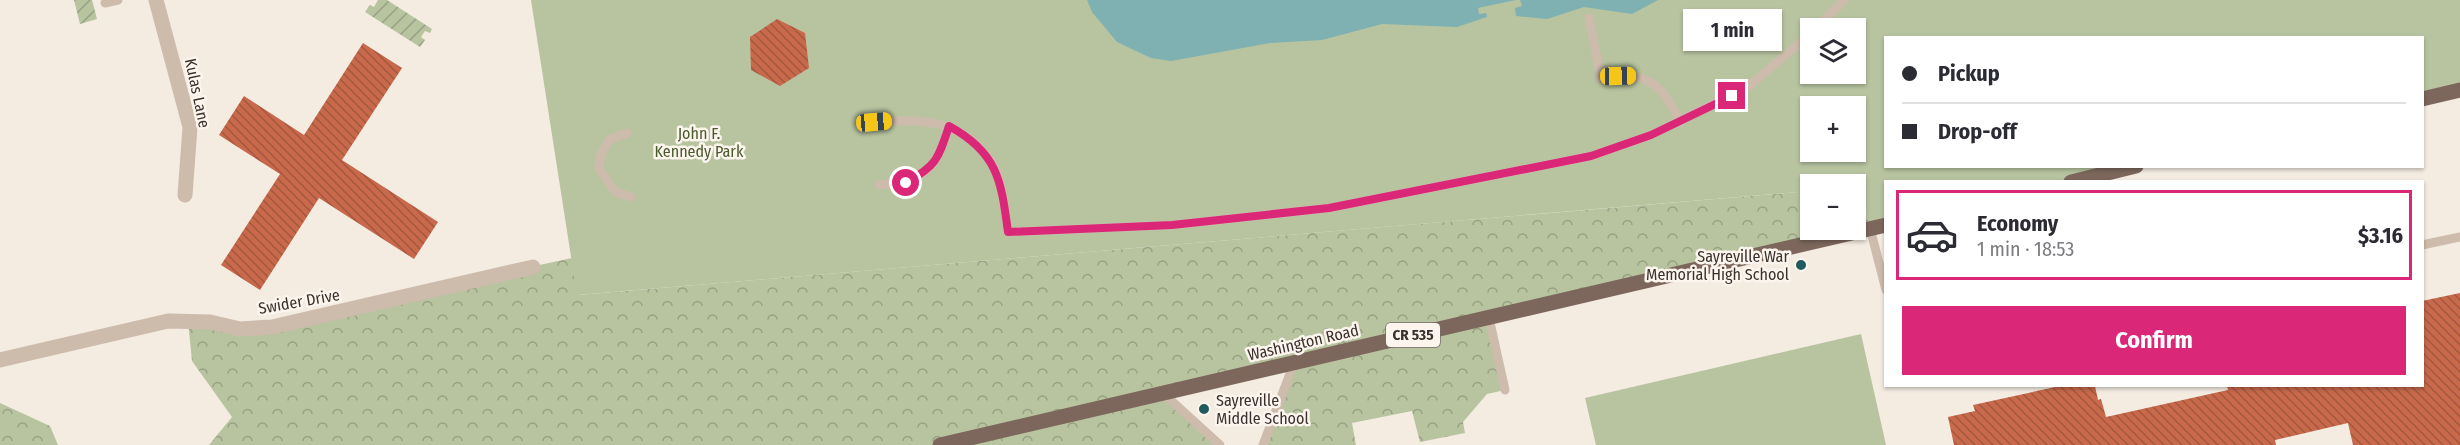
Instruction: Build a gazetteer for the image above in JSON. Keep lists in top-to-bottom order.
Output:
{
  "streets": {
    "main road": ["CR 535", "Washington Road"],
    "street": ["Kulas Lane", "Swider Drive"]
  },
  "parks": ["John F. Kennedy Park"],
  "places": ["Sayreville War Memorial High School", "Sayreville Middle School"],
  "page": {
    "bubble": "1 min",
    "map_buttons": ["+", "−"],
    "banner": ["Pickup", "Drop-off"],
    "list": [
      {
        "name": "Economy",
        "note": "1 min · 18:53",
        "value": "$3.16"
      }
    ],
    "buttons": "Confirm"
  }
}
